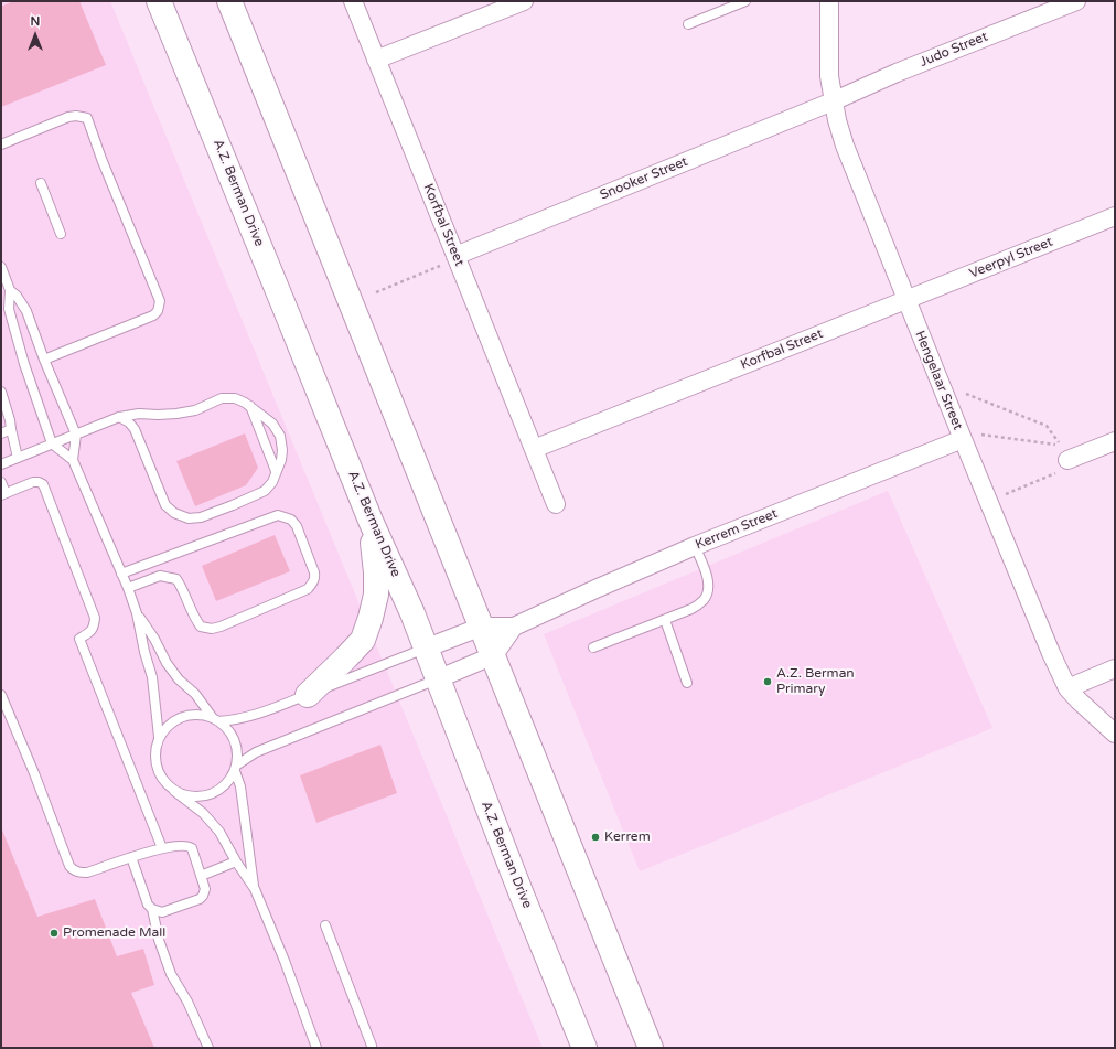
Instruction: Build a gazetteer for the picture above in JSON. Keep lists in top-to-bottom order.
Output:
{
  "streets": {
    "main road": ["A.Z. Berman Drive"],
    "street": [
      "Judo Street",
      "Snooker Street",
      "Korfbal Street",
      "Veerpyl Street",
      "Hengelaar Street",
      "Kerrem Street"
    ]
  },
  "crossings": [
    ["Judo Street", "Snooker Street"],
    ["Judo Street", "Hengelaar Street"],
    ["Snooker Street", "Korfbal Street"],
    ["Snooker Street", "Hengelaar Street"],
    ["A.Z. Berman Drive", "Kerrem Street"],
    ["Korfbal Street", "Veerpyl Street"],
    ["Korfbal Street", "Hengelaar Street"],
    ["Veerpyl Street", "Hengelaar Street"],
    ["Hengelaar Street", "Kerrem Street"]
  ],
  "places": ["A.Z. Berman Primary", "Kerrem", "Promenade Mall"],
  "north": "top"
}
